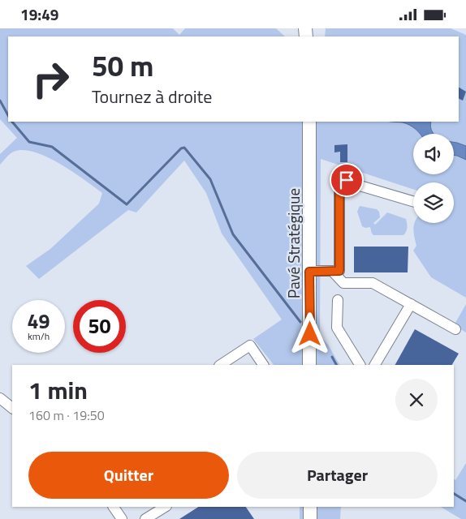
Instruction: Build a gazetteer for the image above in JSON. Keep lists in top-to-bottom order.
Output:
{
  "streets": {
    "main road": ["Pavé Stratégique"]
  },
  "page": {
    "status": "19:49",
    "turn": ["50 m", "Tournez à droite"],
    "speed": "49 km/h",
    "limit": "50",
    "heading": ["1 min", "160 m · 19:50"],
    "buttons": ["Quitter", "Partager"]
  }
}
